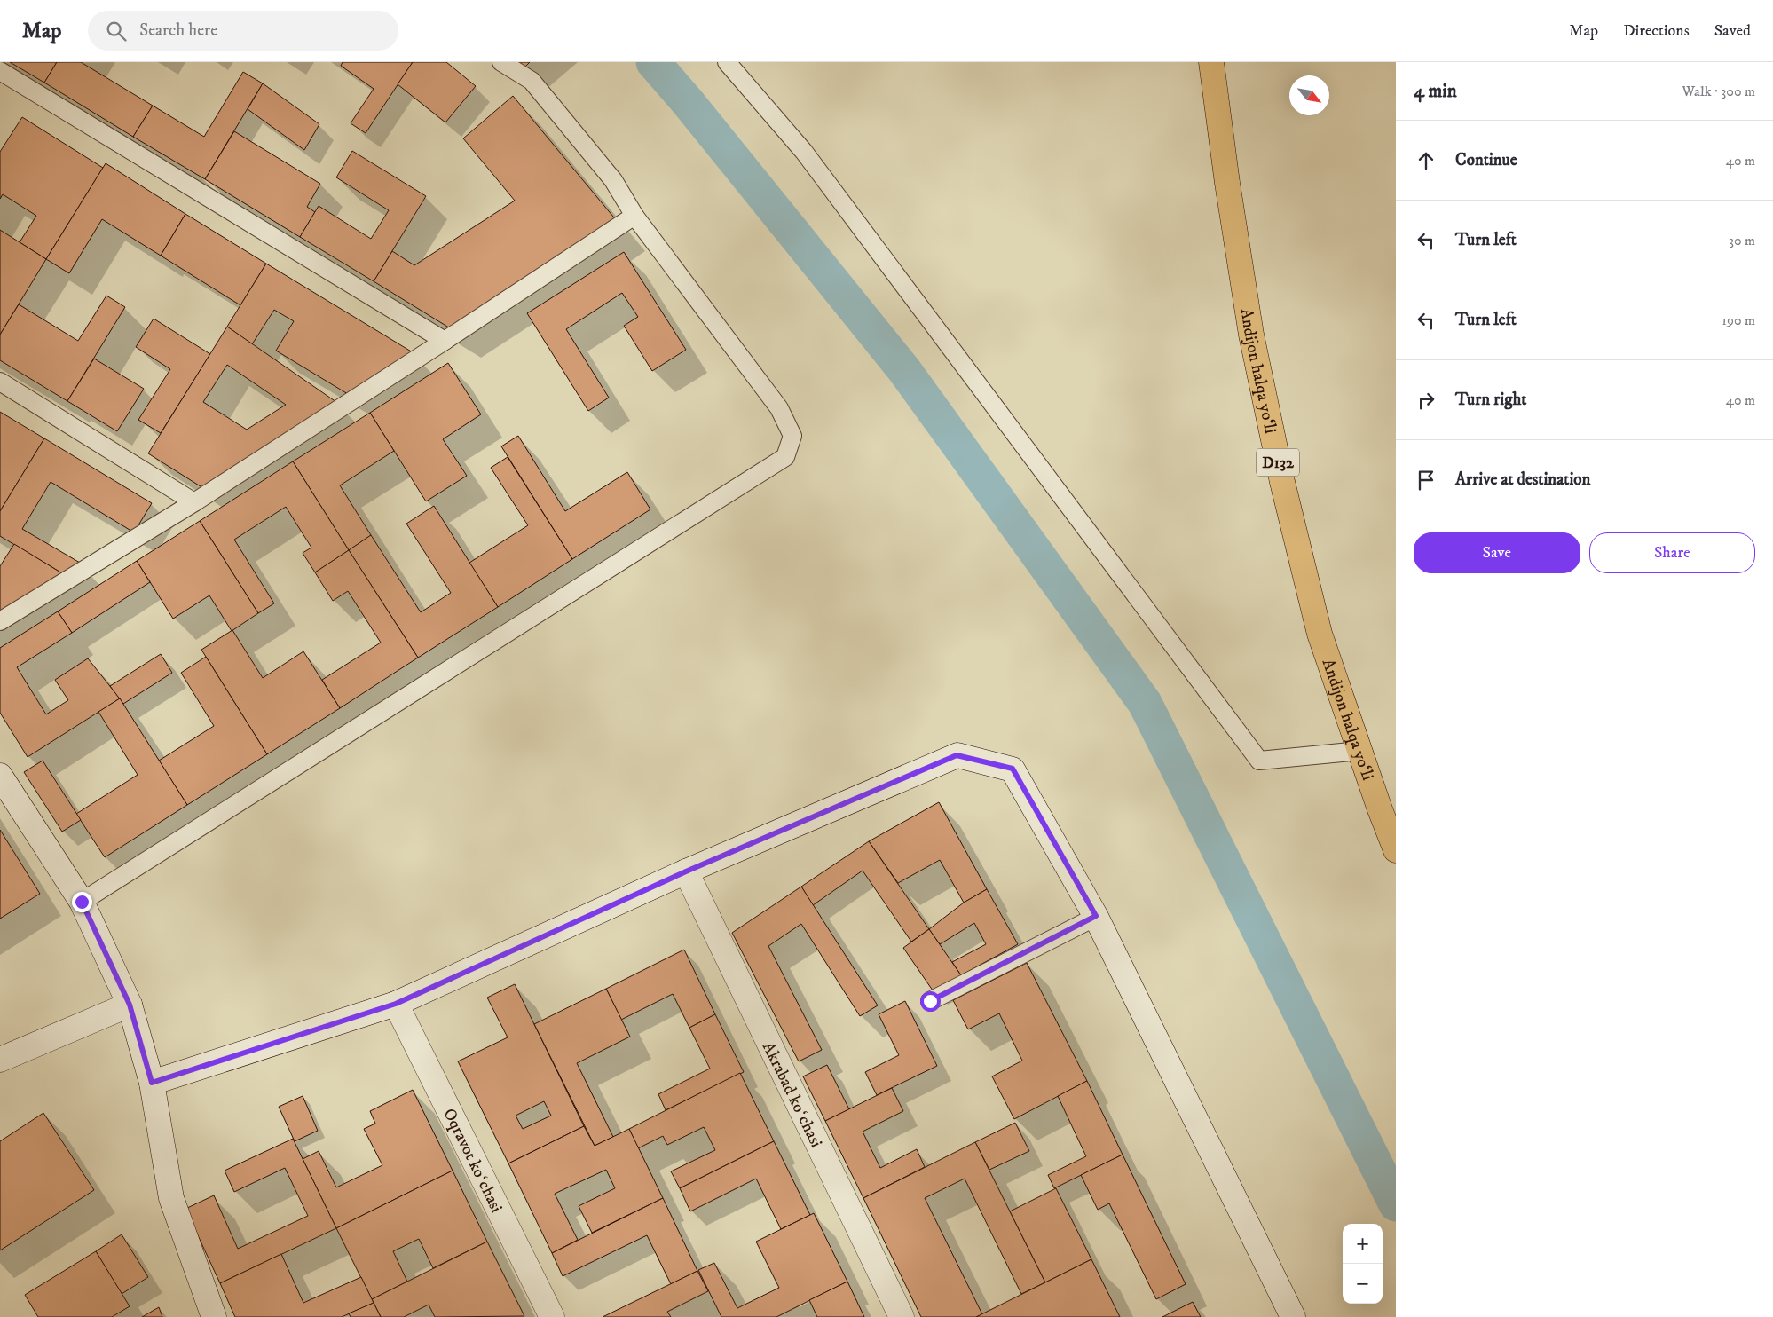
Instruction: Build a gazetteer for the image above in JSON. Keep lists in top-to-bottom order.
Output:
{
  "streets": {
    "highway": ["Andijon halqa yo‘li", "D132"],
    "street": ["Akrabad koʻchasi", "Oqravot koʻchasi"]
  },
  "north": "bottom right",
  "page": {
    "header": "Map",
    "search": "Search here",
    "nav": ["Map", "Directions", "Saved"],
    "heading": ["4 min", "Walk · 300 m"],
    "list": [
      ["Continue", "40 m"],
      ["Turn left", "30 m"],
      ["Turn left", "190 m"],
      ["Turn right", "40 m"],
      "Arrive at destination"
    ],
    "buttons": ["Save", "Share"],
    "map_buttons": ["+", "−"]
  }
}
